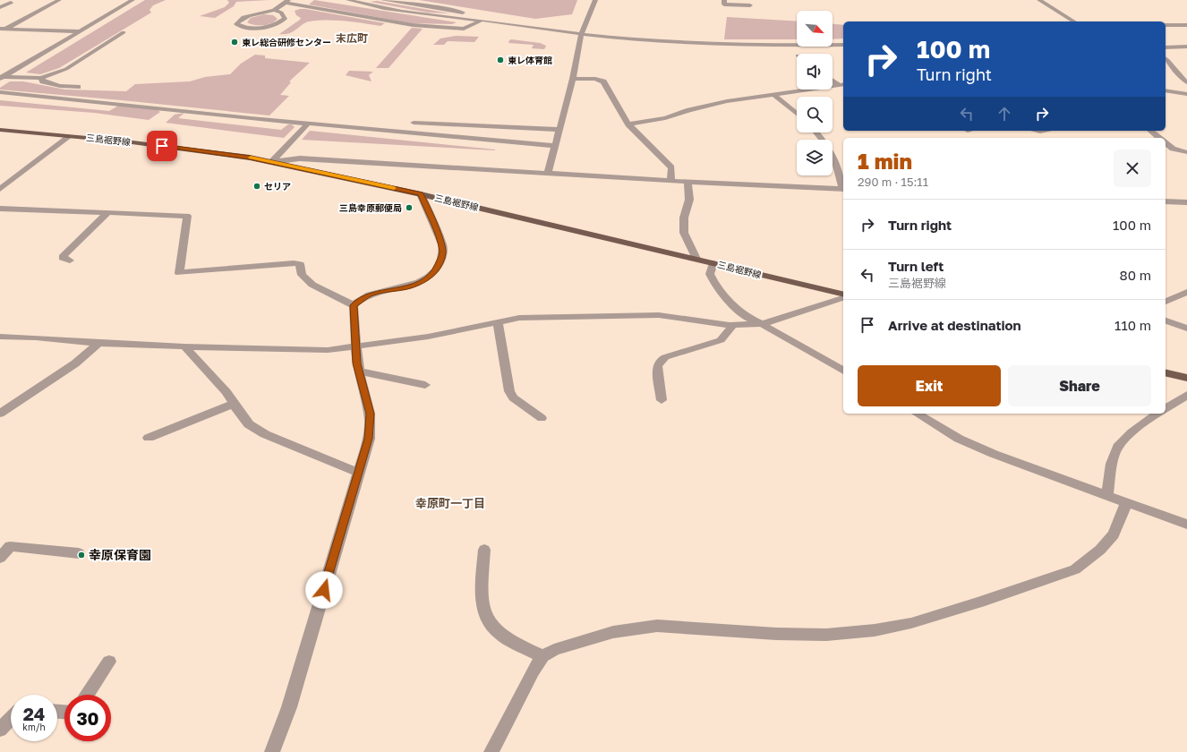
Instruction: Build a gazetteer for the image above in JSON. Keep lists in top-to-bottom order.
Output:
{
  "streets": {
    "main road": ["三島裾野線"]
  },
  "districts": ["末広町", "幸原町一丁目"],
  "places": [
    "東レ総合研修センター",
    "東レ体育館",
    "セリア",
    "三島幸原郵便局",
    "幸原保育園"
  ],
  "north": "bottom right",
  "page": {
    "turn": ["100 m", "Turn right"],
    "heading": ["1 min", "290 m · 15:11"],
    "list": [
      {
        "name": "Turn right",
        "value": "100 m"
      },
      {
        "name": "Turn left",
        "note": "三島裾野線",
        "value": "80 m"
      },
      {
        "name": "Arrive at destination",
        "value": "110 m"
      }
    ],
    "buttons": ["Exit", "Share"],
    "speed": "24 km/h",
    "limit": "30"
  }
}
